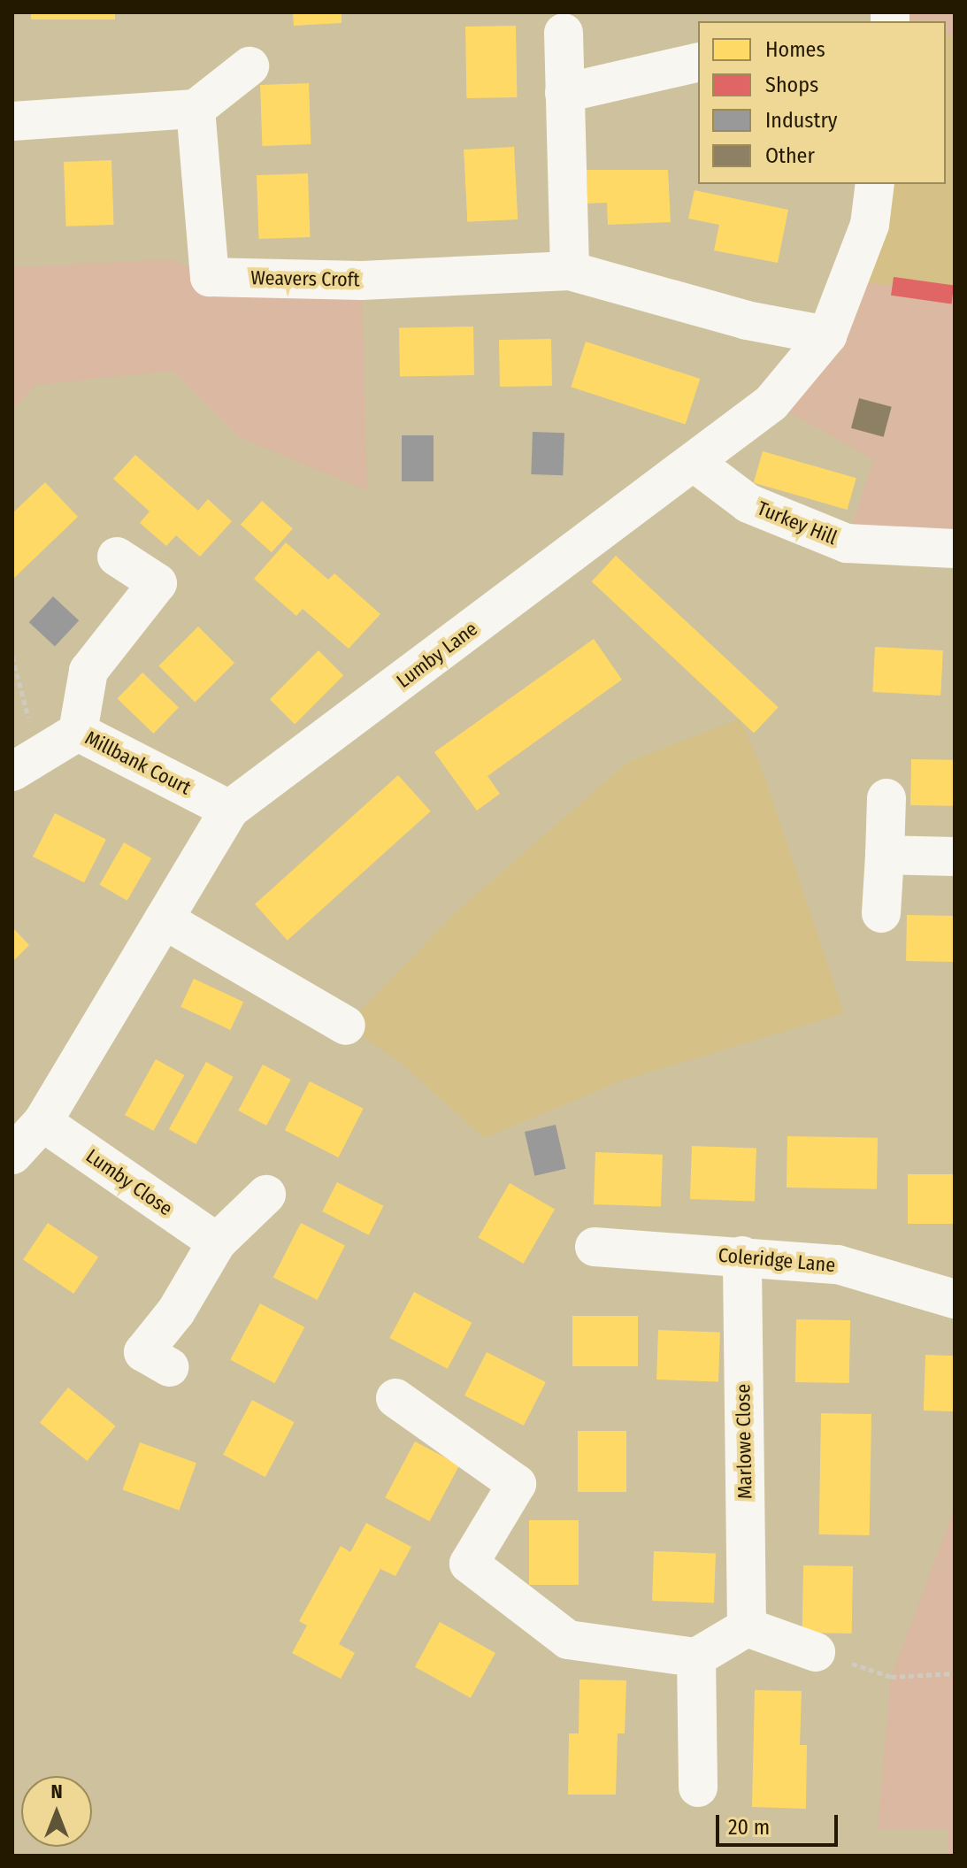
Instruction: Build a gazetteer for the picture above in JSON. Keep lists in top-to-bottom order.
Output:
{
  "streets": {
    "street": [
      "Weavers Croft",
      "Turkey Hill",
      "Lumby Lane",
      "Millbank Court",
      "Lumby Close",
      "Coleridge Lane",
      "Marlowe Close"
    ]
  },
  "crossings": [
    ["Weavers Croft", "Lumby Lane"],
    ["Turkey Hill", "Lumby Lane"],
    ["Lumby Lane", "Millbank Court"],
    ["Lumby Lane", "Lumby Close"],
    ["Coleridge Lane", "Marlowe Close"]
  ],
  "legend": [
    "Homes",
    "Shops",
    "Industry",
    "Other"
  ],
  "scale_bar": "20 m",
  "north": "top"
}
